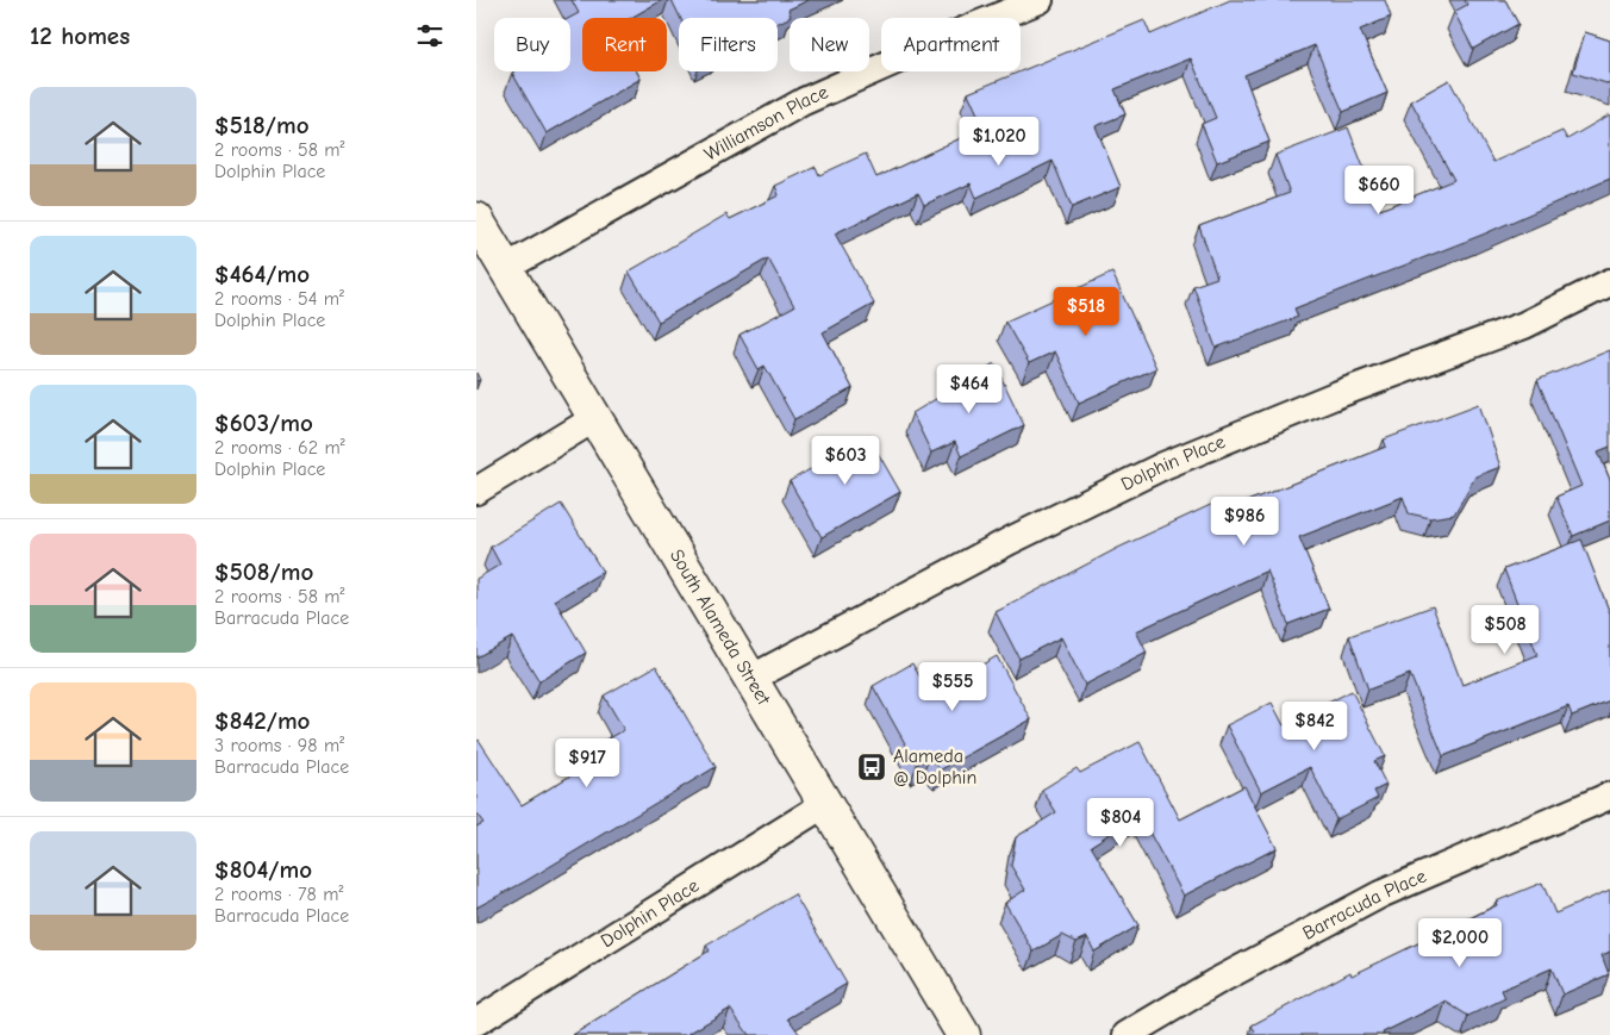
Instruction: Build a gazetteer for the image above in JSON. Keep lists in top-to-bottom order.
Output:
{
  "streets": {
    "main road": ["South Alameda Street"],
    "street": ["Williamson Place", "Dolphin Place", "Barracuda Place"]
  },
  "crossings": [
    ["Williamson Place", "South Alameda Street"],
    ["Dolphin Place", "South Alameda Street"]
  ],
  "places": {
    "bus stop": ["Alameda @ Dolphin"]
  },
  "page": {
    "heading": "12 homes",
    "chip": [
      "Buy",
      "Rent",
      "Filters",
      "New",
      "Apartment"
    ],
    "list": [
      {
        "name": "$518/mo",
        "note": "2 rooms · 58 m² · Dolphin Place"
      },
      {
        "name": "$464/mo",
        "note": "2 rooms · 54 m² · Dolphin Place"
      },
      {
        "name": "$603/mo",
        "note": "2 rooms · 62 m² · Dolphin Place"
      },
      {
        "name": "$508/mo",
        "note": "2 rooms · 58 m² · Barracuda Place"
      },
      {
        "name": "$842/mo",
        "note": "3 rooms · 98 m² · Barracuda Place"
      },
      {
        "name": "$804/mo",
        "note": "2 rooms · 78 m² · Barracuda Place"
      }
    ],
    "price": [
      "$1,020",
      "$660",
      "$518",
      "$464",
      "$603",
      "$986",
      "$508",
      "$555",
      "$842",
      "$917",
      "$804",
      "$2,000"
    ]
  }
}
